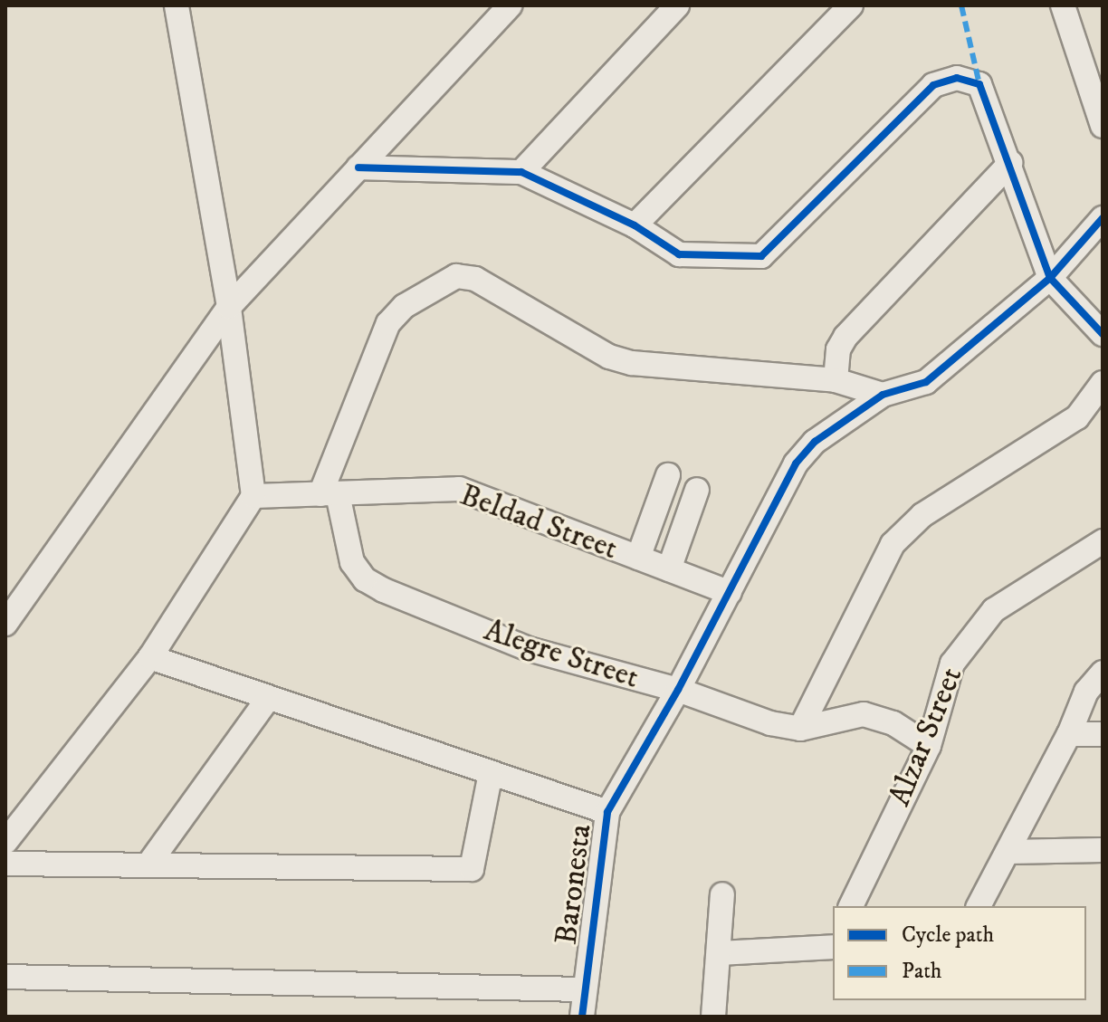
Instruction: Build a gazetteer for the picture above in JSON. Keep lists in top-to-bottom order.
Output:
{
  "streets": {
    "street": [
      "Beldad Street",
      "Alegre Street",
      "Alzar Street",
      "Baronesta"
    ]
  },
  "crossings": [
    ["Beldad Street", "Alegre Street"],
    ["Beldad Street", "Baronesta"],
    ["Alegre Street", "Alzar Street"],
    ["Alegre Street", "Baronesta"]
  ],
  "legend": ["Cycle path", "Path"]
}
